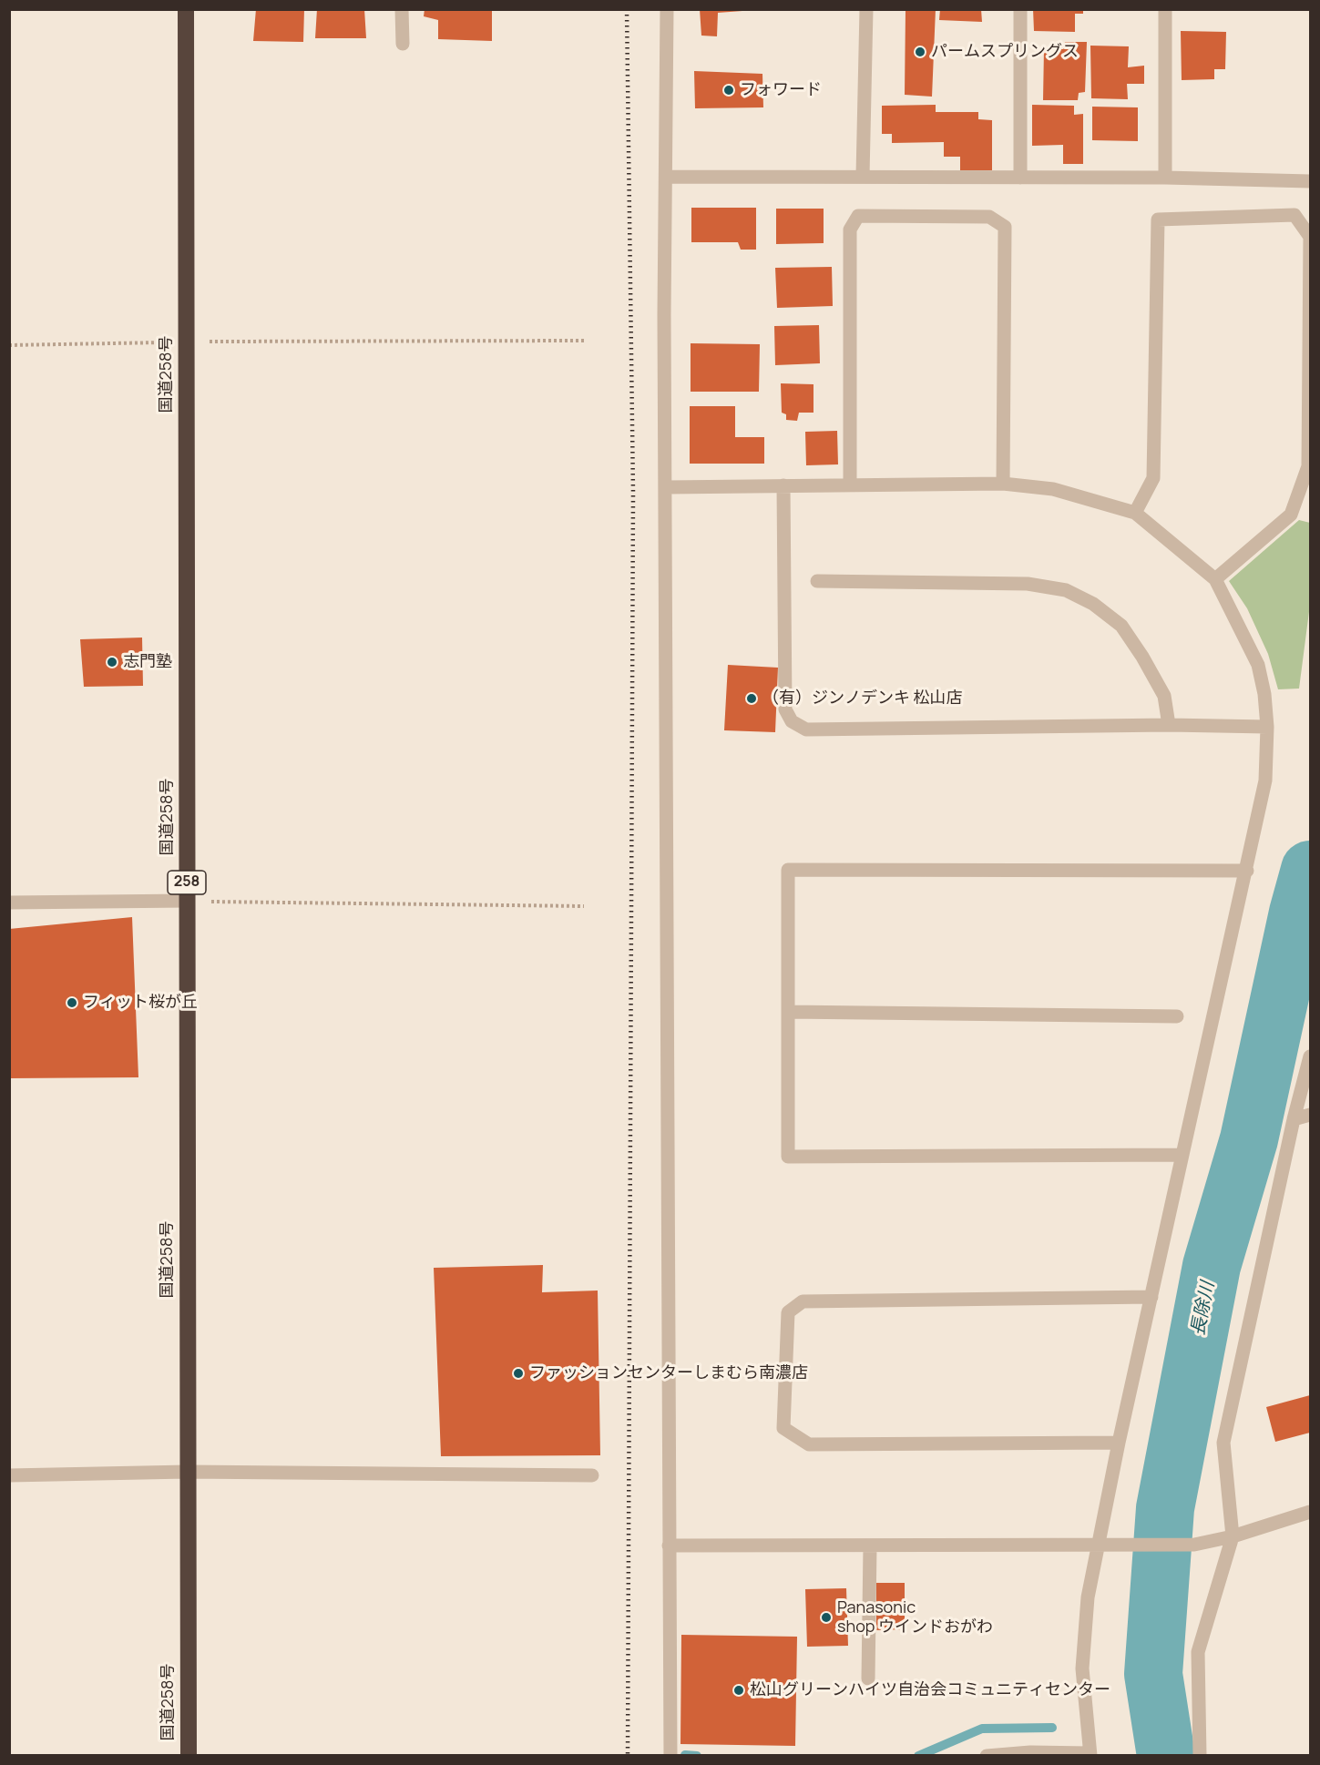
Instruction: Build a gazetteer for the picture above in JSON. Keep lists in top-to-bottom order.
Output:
{
  "streets": {
    "highway": ["国道258号", "258"]
  },
  "water": ["長除川"],
  "places": [
    "パームスプリングス",
    "フォワード",
    "志門塾",
    "（有）ジンノデンキ 松山店",
    "フィット桜が丘",
    "ファッションセンターしまむら南濃店",
    "Panasonic shop ウインドおがわ",
    "松山グリーンハイツ自治会コミュニティセンター"
  ]
}
